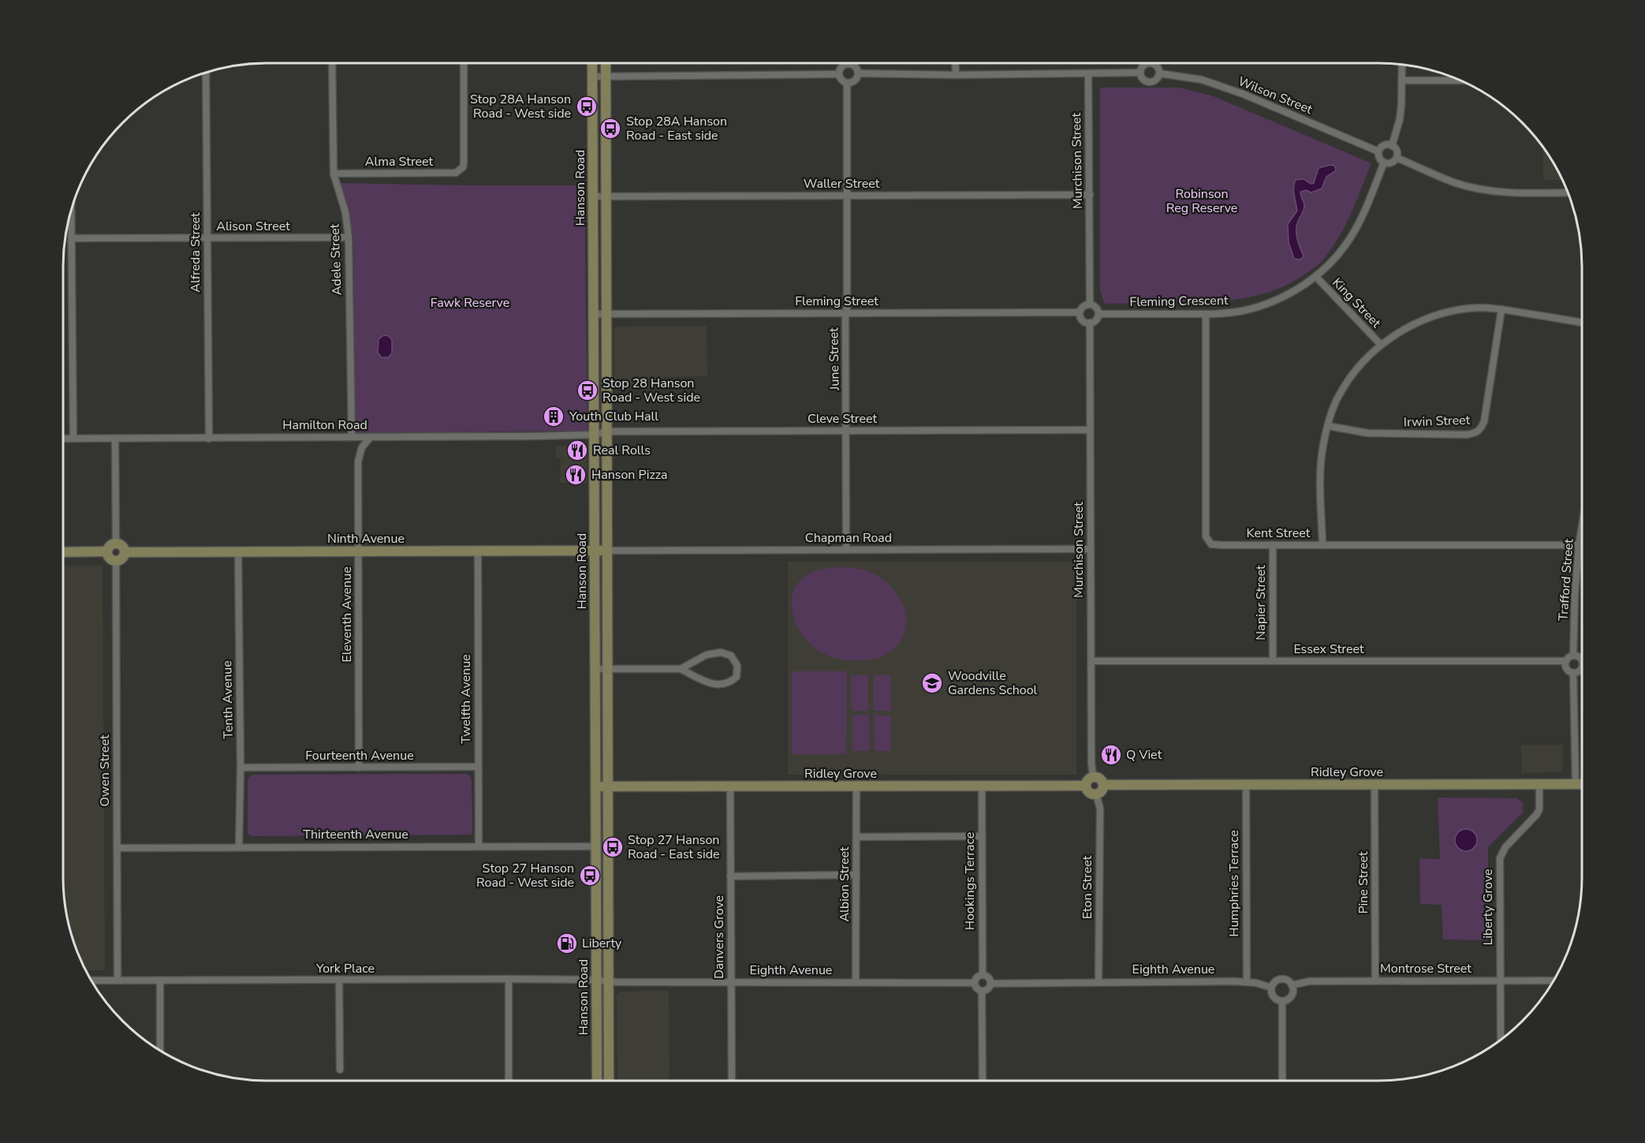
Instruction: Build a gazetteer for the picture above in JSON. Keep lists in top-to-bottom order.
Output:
{
  "streets": {
    "main road": ["Hanson Road", "Ninth Avenue", "Ridley Grove"],
    "street": [
      "Wilson Street",
      "Murchison Street",
      "Alma Street",
      "Waller Street",
      "Alison Street",
      "Alfreda Street",
      "Adele Street",
      "Fleming Street",
      "Fleming Crescent",
      "King Street",
      "June Street",
      "Cleve Street",
      "Irwin Street",
      "Hamilton Road",
      "Kent Street",
      "Chapman Road",
      "Trafford Street",
      "Napier Street",
      "Eleventh Avenue",
      "Essex Street",
      "Twelfth Avenue",
      "Tenth Avenue",
      "Fourteenth Avenue",
      "Owen Street",
      "Thirteenth Avenue",
      "Hookings Terrace",
      "Pine Street",
      "Humphries Terrace",
      "Albion Street",
      "Eton Street",
      "Liberty Grove",
      "Danvers Grove",
      "York Place",
      "Montrose Street",
      "Eighth Avenue"
    ]
  },
  "crossings": [
    ["Wilson Street", "Fleming Crescent"],
    ["Murchison Street", "Waller Street"],
    ["Murchison Street", "Fleming Street"],
    ["Murchison Street", "Fleming Crescent"],
    ["Murchison Street", "Cleve Street"],
    ["Murchison Street", "Chapman Road"],
    ["Murchison Street", "Essex Street"],
    ["Murchison Street", "Ridley Grove"],
    ["Murchison Street", "Eton Street"],
    ["Alma Street", "Adele Street"],
    ["Waller Street", "Hanson Road"],
    ["Waller Street", "June Street"],
    ["Hanson Road", "Fleming Street"],
    ["Hanson Road", "Cleve Street"],
    ["Hanson Road", "Hamilton Road"],
    ["Hanson Road", "Chapman Road"],
    ["Hanson Road", "Ninth Avenue"],
    ["Hanson Road", "Ridley Grove"],
    ["Hanson Road", "Thirteenth Avenue"],
    ["Hanson Road", "York Place"],
    ["Hanson Road", "Eighth Avenue"],
    ["Alison Street", "Alfreda Street"],
    ["Alison Street", "Adele Street"],
    ["Alfreda Street", "Hamilton Road"],
    ["Adele Street", "Hamilton Road"],
    ["Fleming Street", "Fleming Crescent"],
    ["Fleming Street", "June Street"],
    ["Fleming Crescent", "King Street"],
    ["Fleming Crescent", "Kent Street"],
    ["June Street", "Cleve Street"],
    ["June Street", "Chapman Road"],
    ["Cleve Street", "Hamilton Road"],
    ["Hamilton Road", "Eleventh Avenue"],
    ["Kent Street", "Trafford Street"],
    ["Kent Street", "Napier Street"],
    ["Chapman Road", "Ninth Avenue"],
    ["Ninth Avenue", "Eleventh Avenue"],
    ["Ninth Avenue", "Twelfth Avenue"],
    ["Ninth Avenue", "Tenth Avenue"],
    ["Ninth Avenue", "Owen Street"],
    ["Trafford Street", "Essex Street"],
    ["Napier Street", "Essex Street"],
    ["Eleventh Avenue", "Fourteenth Avenue"],
    ["Twelfth Avenue", "Fourteenth Avenue"],
    ["Twelfth Avenue", "Thirteenth Avenue"],
    ["Tenth Avenue", "Fourteenth Avenue"],
    ["Tenth Avenue", "Thirteenth Avenue"],
    ["Owen Street", "Thirteenth Avenue"],
    ["Owen Street", "York Place"],
    ["Ridley Grove", "Hookings Terrace"],
    ["Ridley Grove", "Pine Street"],
    ["Ridley Grove", "Humphries Terrace"],
    ["Ridley Grove", "Albion Street"],
    ["Ridley Grove", "Eton Street"],
    ["Ridley Grove", "Liberty Grove"],
    ["Ridley Grove", "Danvers Grove"],
    ["Hookings Terrace", "Eighth Avenue"],
    ["Pine Street", "Montrose Street"],
    ["Humphries Terrace", "Eighth Avenue"],
    ["Albion Street", "Eighth Avenue"],
    ["Eton Street", "Eighth Avenue"],
    ["Liberty Grove", "Montrose Street"],
    ["Danvers Grove", "Eighth Avenue"],
    ["York Place", "Eighth Avenue"],
    ["Montrose Street", "Eighth Avenue"]
  ],
  "parks": ["Robinson Reg Reserve", "Fawk Reserve"],
  "places": {
    "bus stop": [
      "Stop 28A Hanson Road - West side",
      "Stop 28A Hanson Road - East side",
      "Stop 28 Hanson Road - West side",
      "Stop 27 Hanson Road - East side",
      "Stop 27 Hanson Road - West side"
    ],
    "building": ["Youth Club Hall"],
    "restaurant": ["Real Rolls", "Hanson Pizza", "Q Viet"],
    "school or university": ["Woodville Gardens School"],
    "fuel station": ["Liberty"]
  }
}
